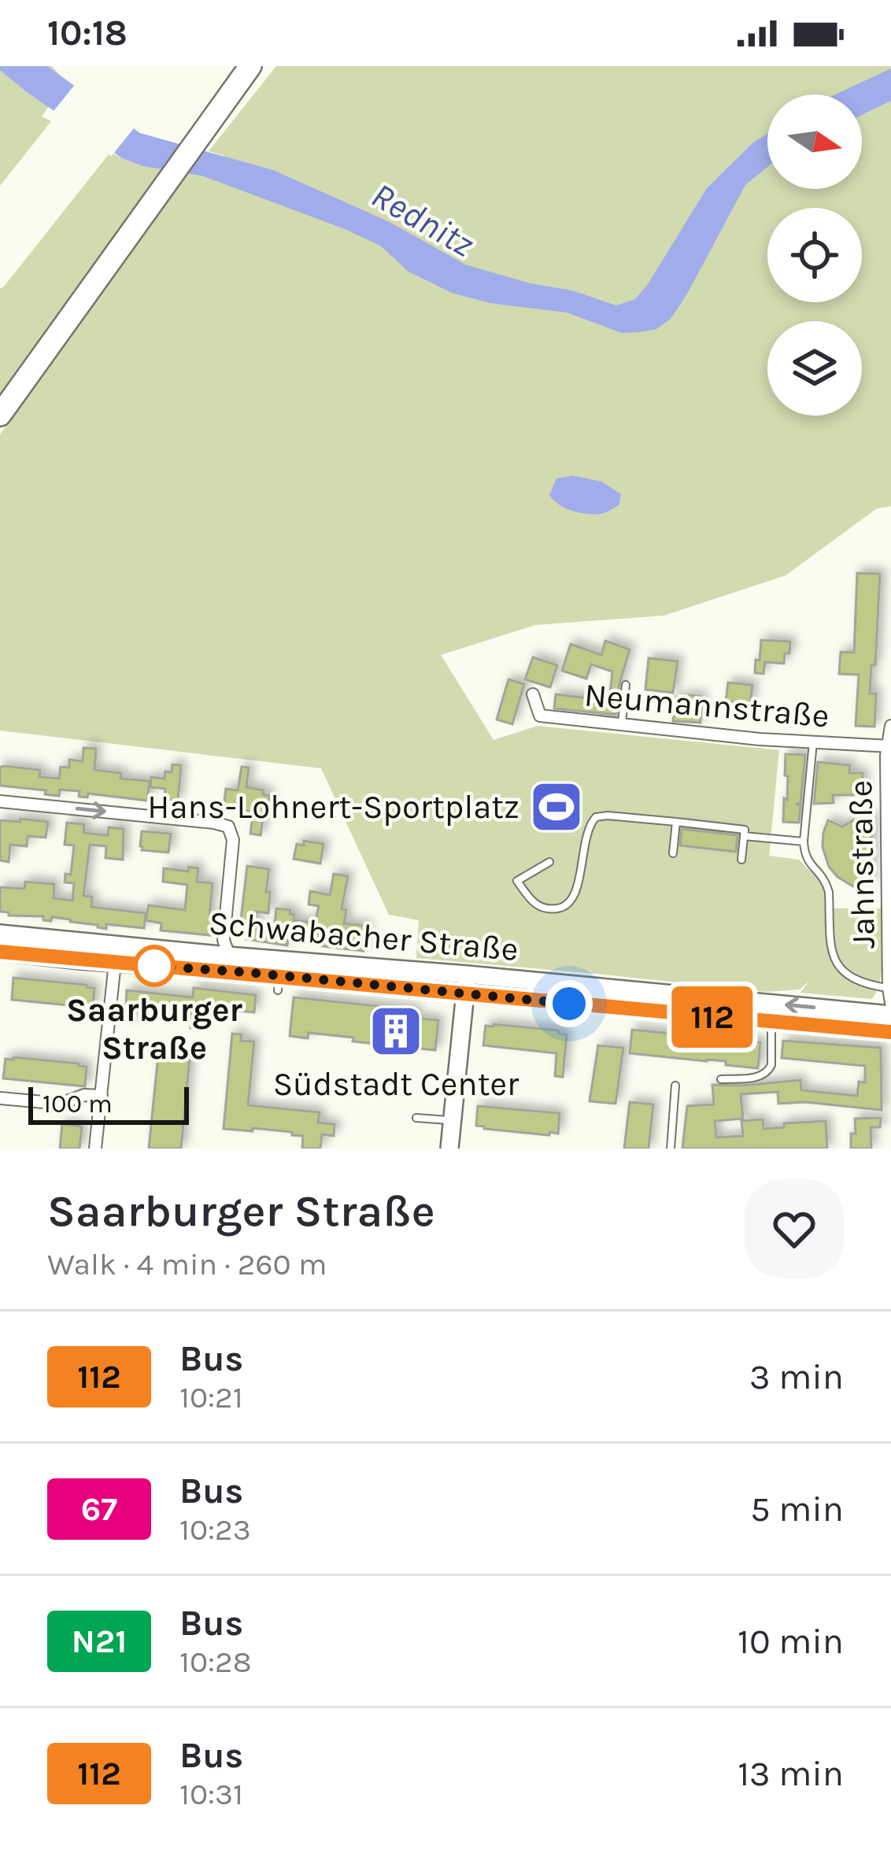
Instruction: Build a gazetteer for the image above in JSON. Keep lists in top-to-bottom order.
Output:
{
  "streets": {
    "main road": ["Schwabacher Straße"],
    "street": ["Neumannstraße", "Jahnstraße"]
  },
  "crossings": [
    ["Neumannstraße", "Jahnstraße"]
  ],
  "water": ["Rednitz"],
  "places": {
    "sports": ["Hans-Lohnert-Sportplatz"],
    "other": ["Saarburger Straße"],
    "building": ["Südstadt Center"]
  },
  "lines": ["bus line 112"],
  "scale_bar": "100 m",
  "north": "right",
  "page": {
    "status": "10:18",
    "on_map": "112",
    "scale": "100 m",
    "heading": ["Saarburger Straße", "Walk · 4 min · 260 m"],
    "list": [
      {
        "mark": "112",
        "name": "Bus",
        "note": "10:21",
        "value": "3 min"
      },
      {
        "mark": "67",
        "name": "Bus",
        "note": "10:23",
        "value": "5 min"
      },
      {
        "mark": "N21",
        "name": "Bus",
        "note": "10:28",
        "value": "10 min"
      },
      {
        "mark": "112",
        "name": "Bus",
        "note": "10:31",
        "value": "13 min"
      }
    ]
  }
}
